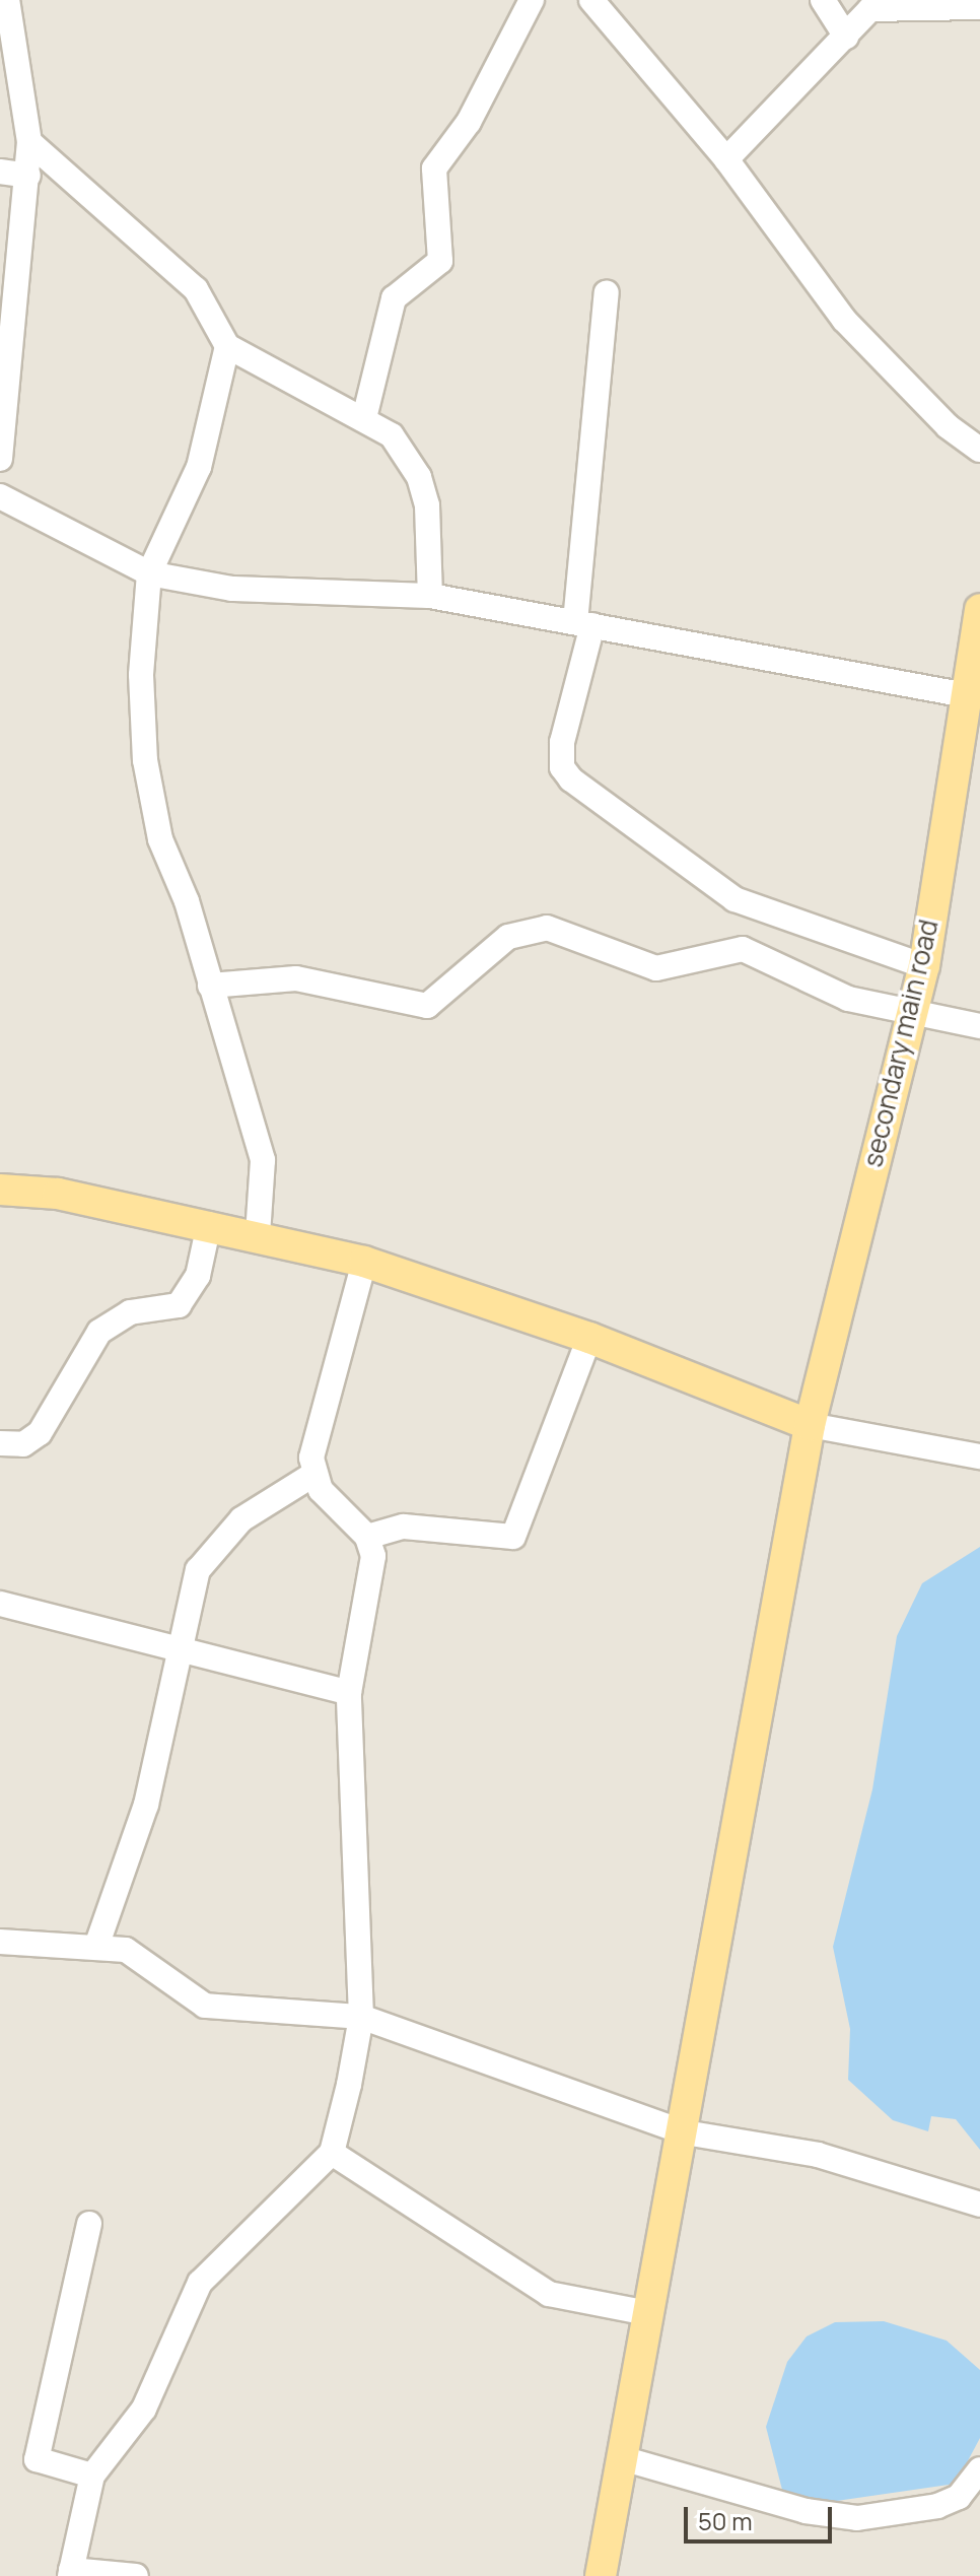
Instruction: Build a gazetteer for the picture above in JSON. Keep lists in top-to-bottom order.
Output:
{
  "streets": {
    "main road": ["secondary main road"]
  },
  "scale_bar": "50 m"
}
